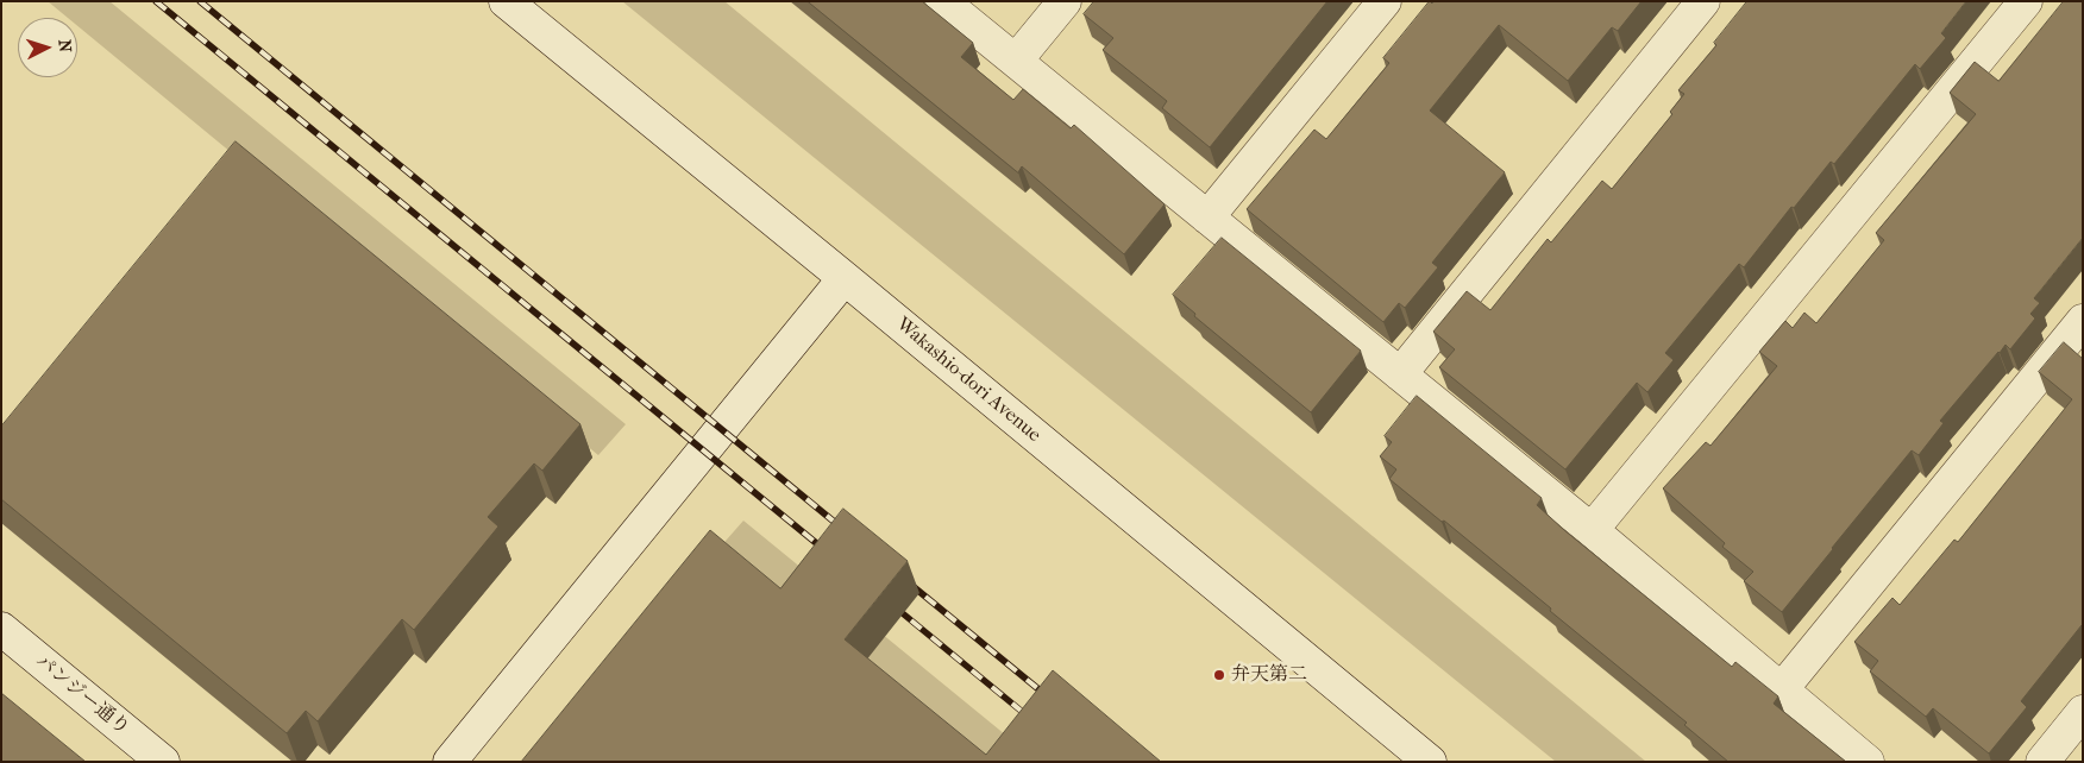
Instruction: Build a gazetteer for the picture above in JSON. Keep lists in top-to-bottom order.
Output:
{
  "streets": {
    "street": ["Wakashio-dori Avenue", "パンジー通り"]
  },
  "places": ["弁天第二"],
  "north": "right"
}
